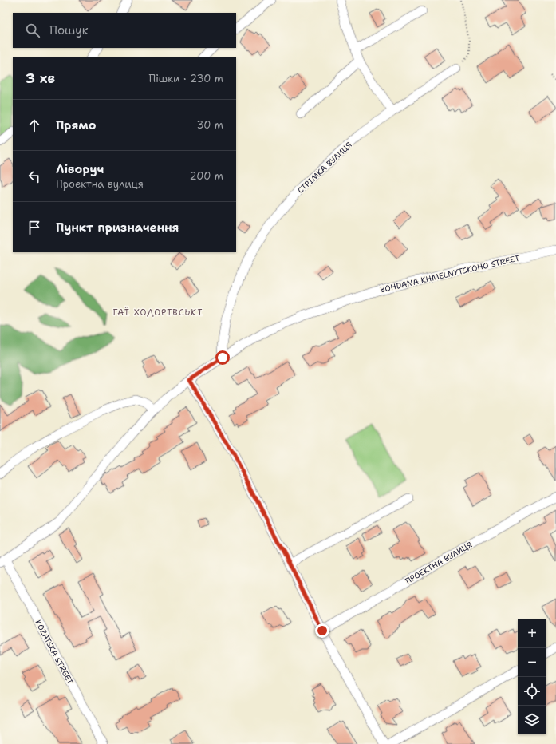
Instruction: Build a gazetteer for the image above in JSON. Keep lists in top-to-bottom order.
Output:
{
  "streets": {
    "street": [
      "СТРІМКА ВУЛИЦЯ",
      "BOHDANA KHMELNYTSKOHO STREET",
      "ПРОЕКТНА ВУЛИЦЯ",
      "KOZATSKA STREET"
    ]
  },
  "crossings": [
    ["СТРІМКА ВУЛИЦЯ", "BOHDANA KHMELNYTSKOHO STREET"],
    ["BOHDANA KHMELNYTSKOHO STREET", "KOZATSKA STREET"]
  ],
  "districts": ["ГАЇ ХОДОРІВСЬКІ"],
  "page": {
    "search": "Пошук",
    "heading": ["3 хв", "Пішки · 230 m"],
    "list": [
      ["Прямо", "30 m"],
      ["Ліворуч", "Проектна вулиця", "200 m"],
      "Пункт призначення"
    ],
    "map_buttons": ["+", "−"]
  }
}
